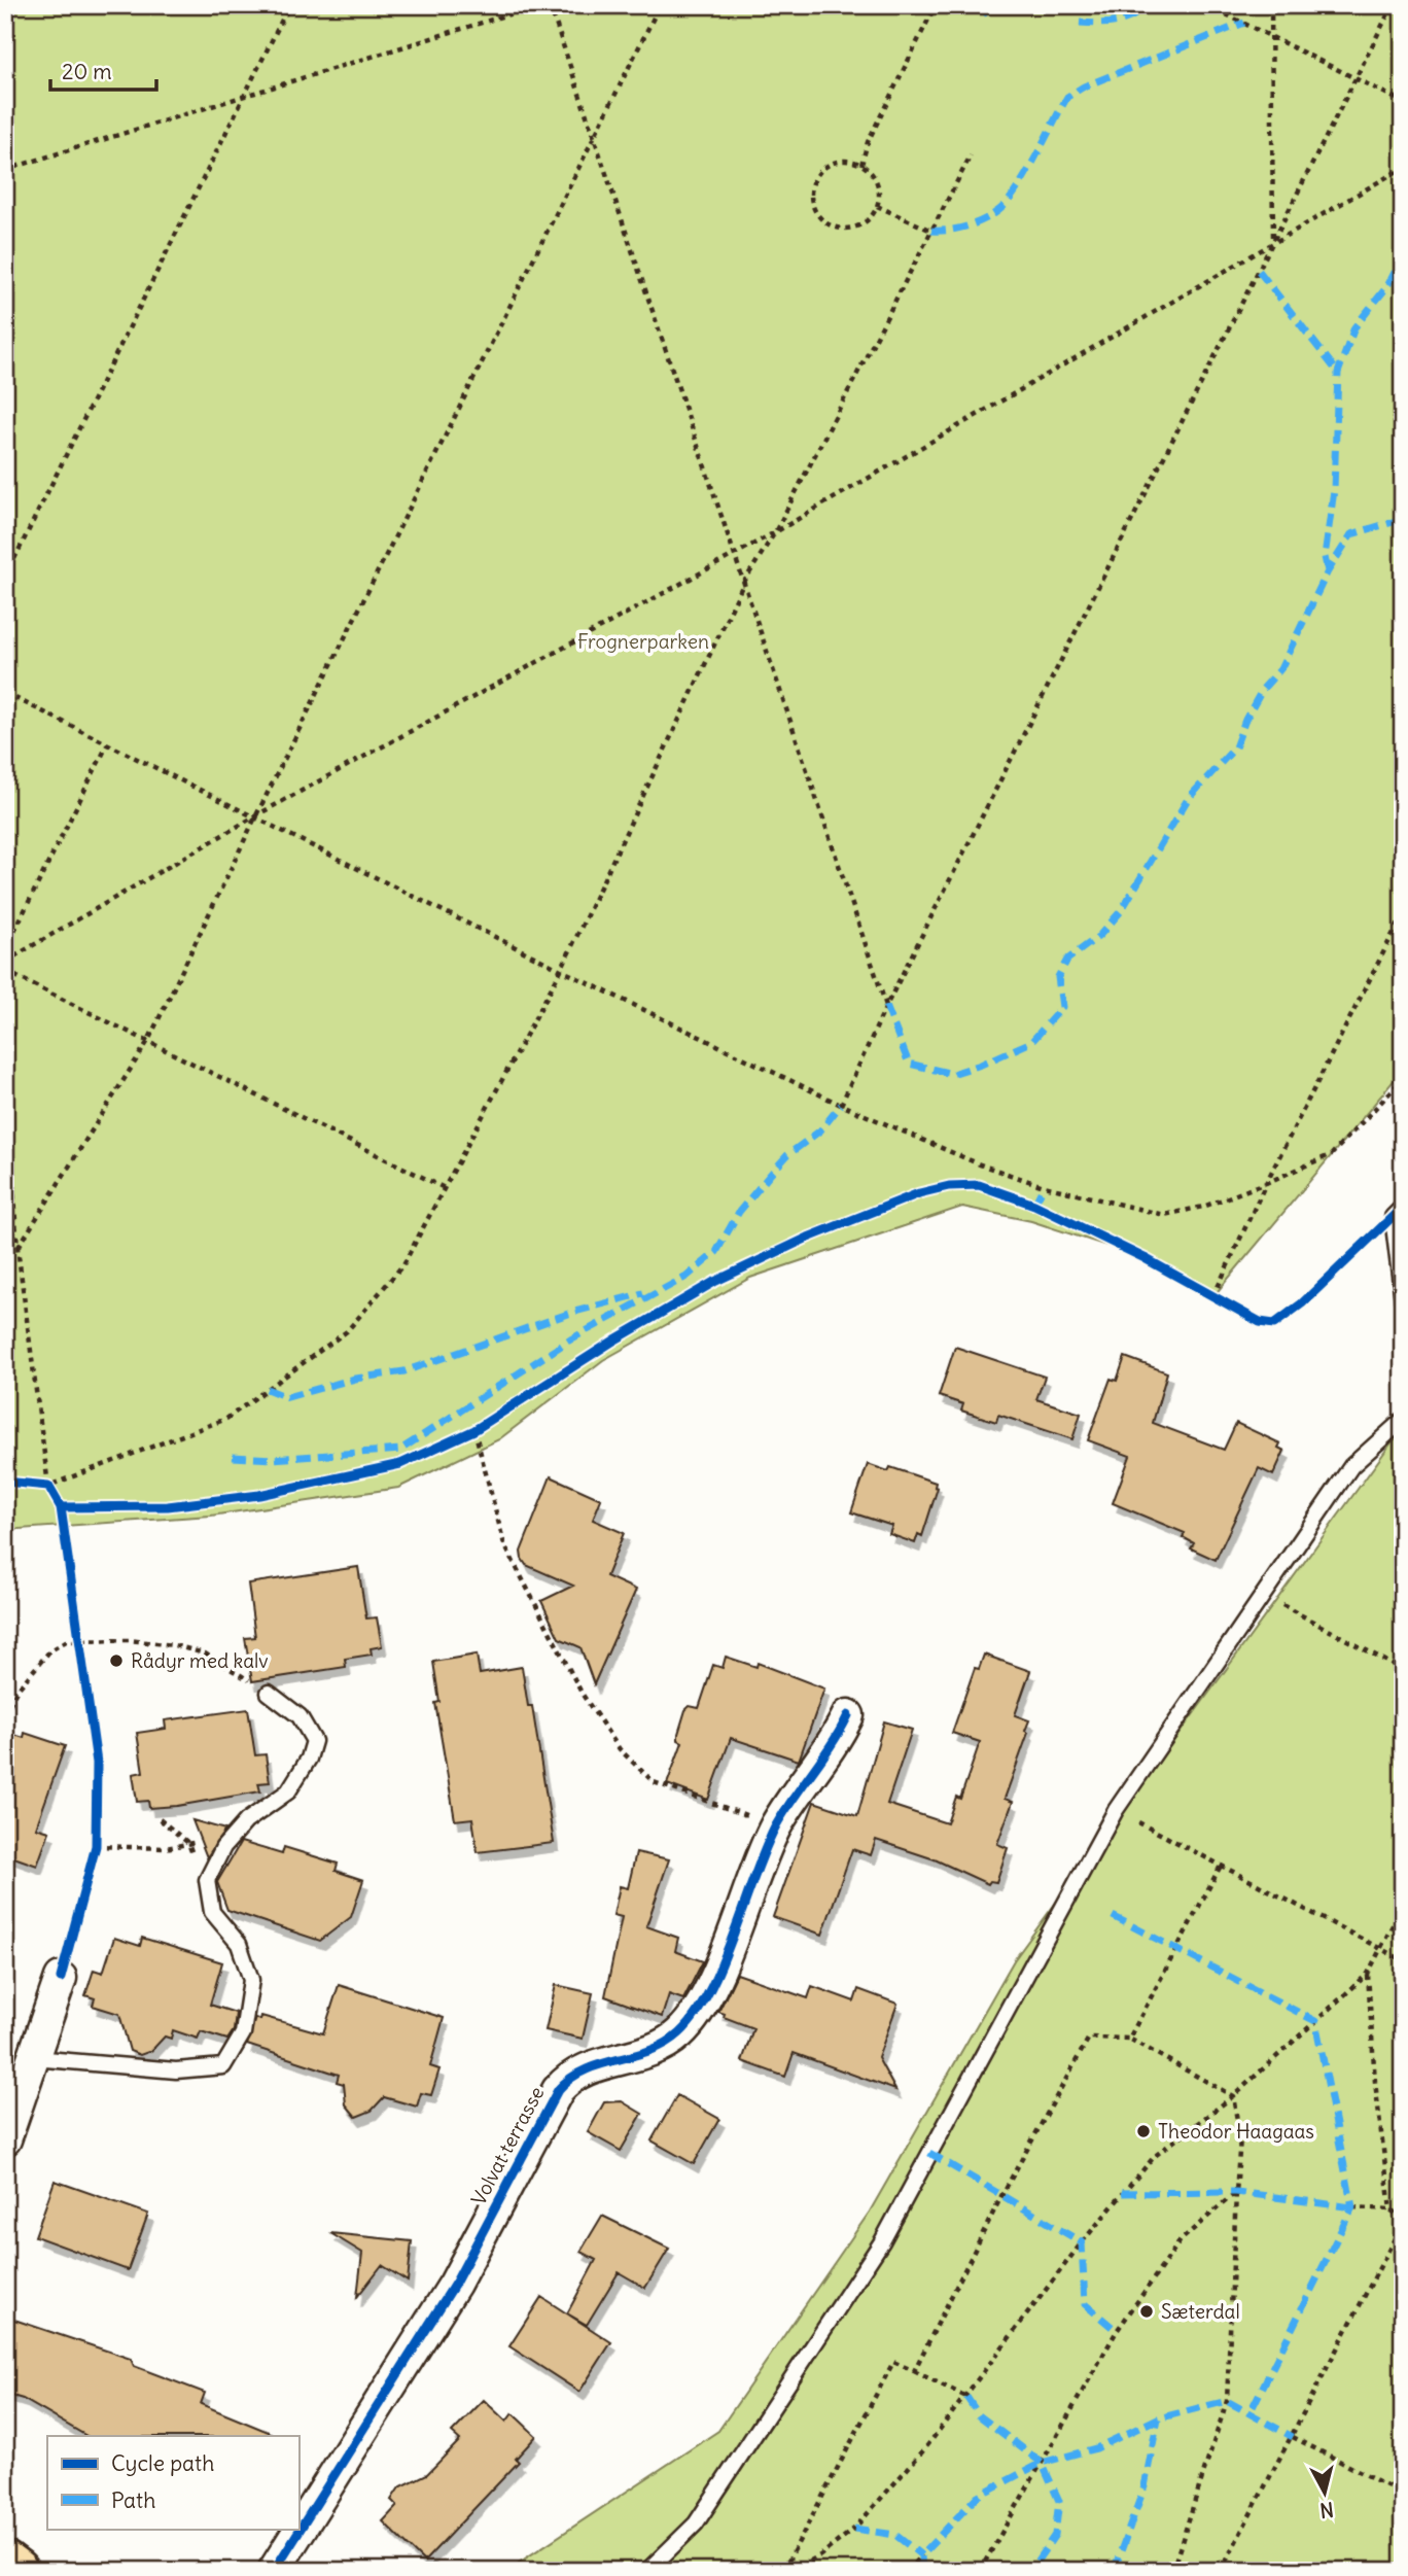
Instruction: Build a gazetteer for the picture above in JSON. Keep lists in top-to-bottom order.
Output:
{
  "streets": {
    "street": ["Volvat terrasse"]
  },
  "parks": ["Frognerparken"],
  "places": ["Rådyr med kalv", "Theodor Haagaas", "Sæterdal"],
  "legend": ["Cycle path", "Path"],
  "scale_bar": "20 m",
  "north": "bottom"
}
